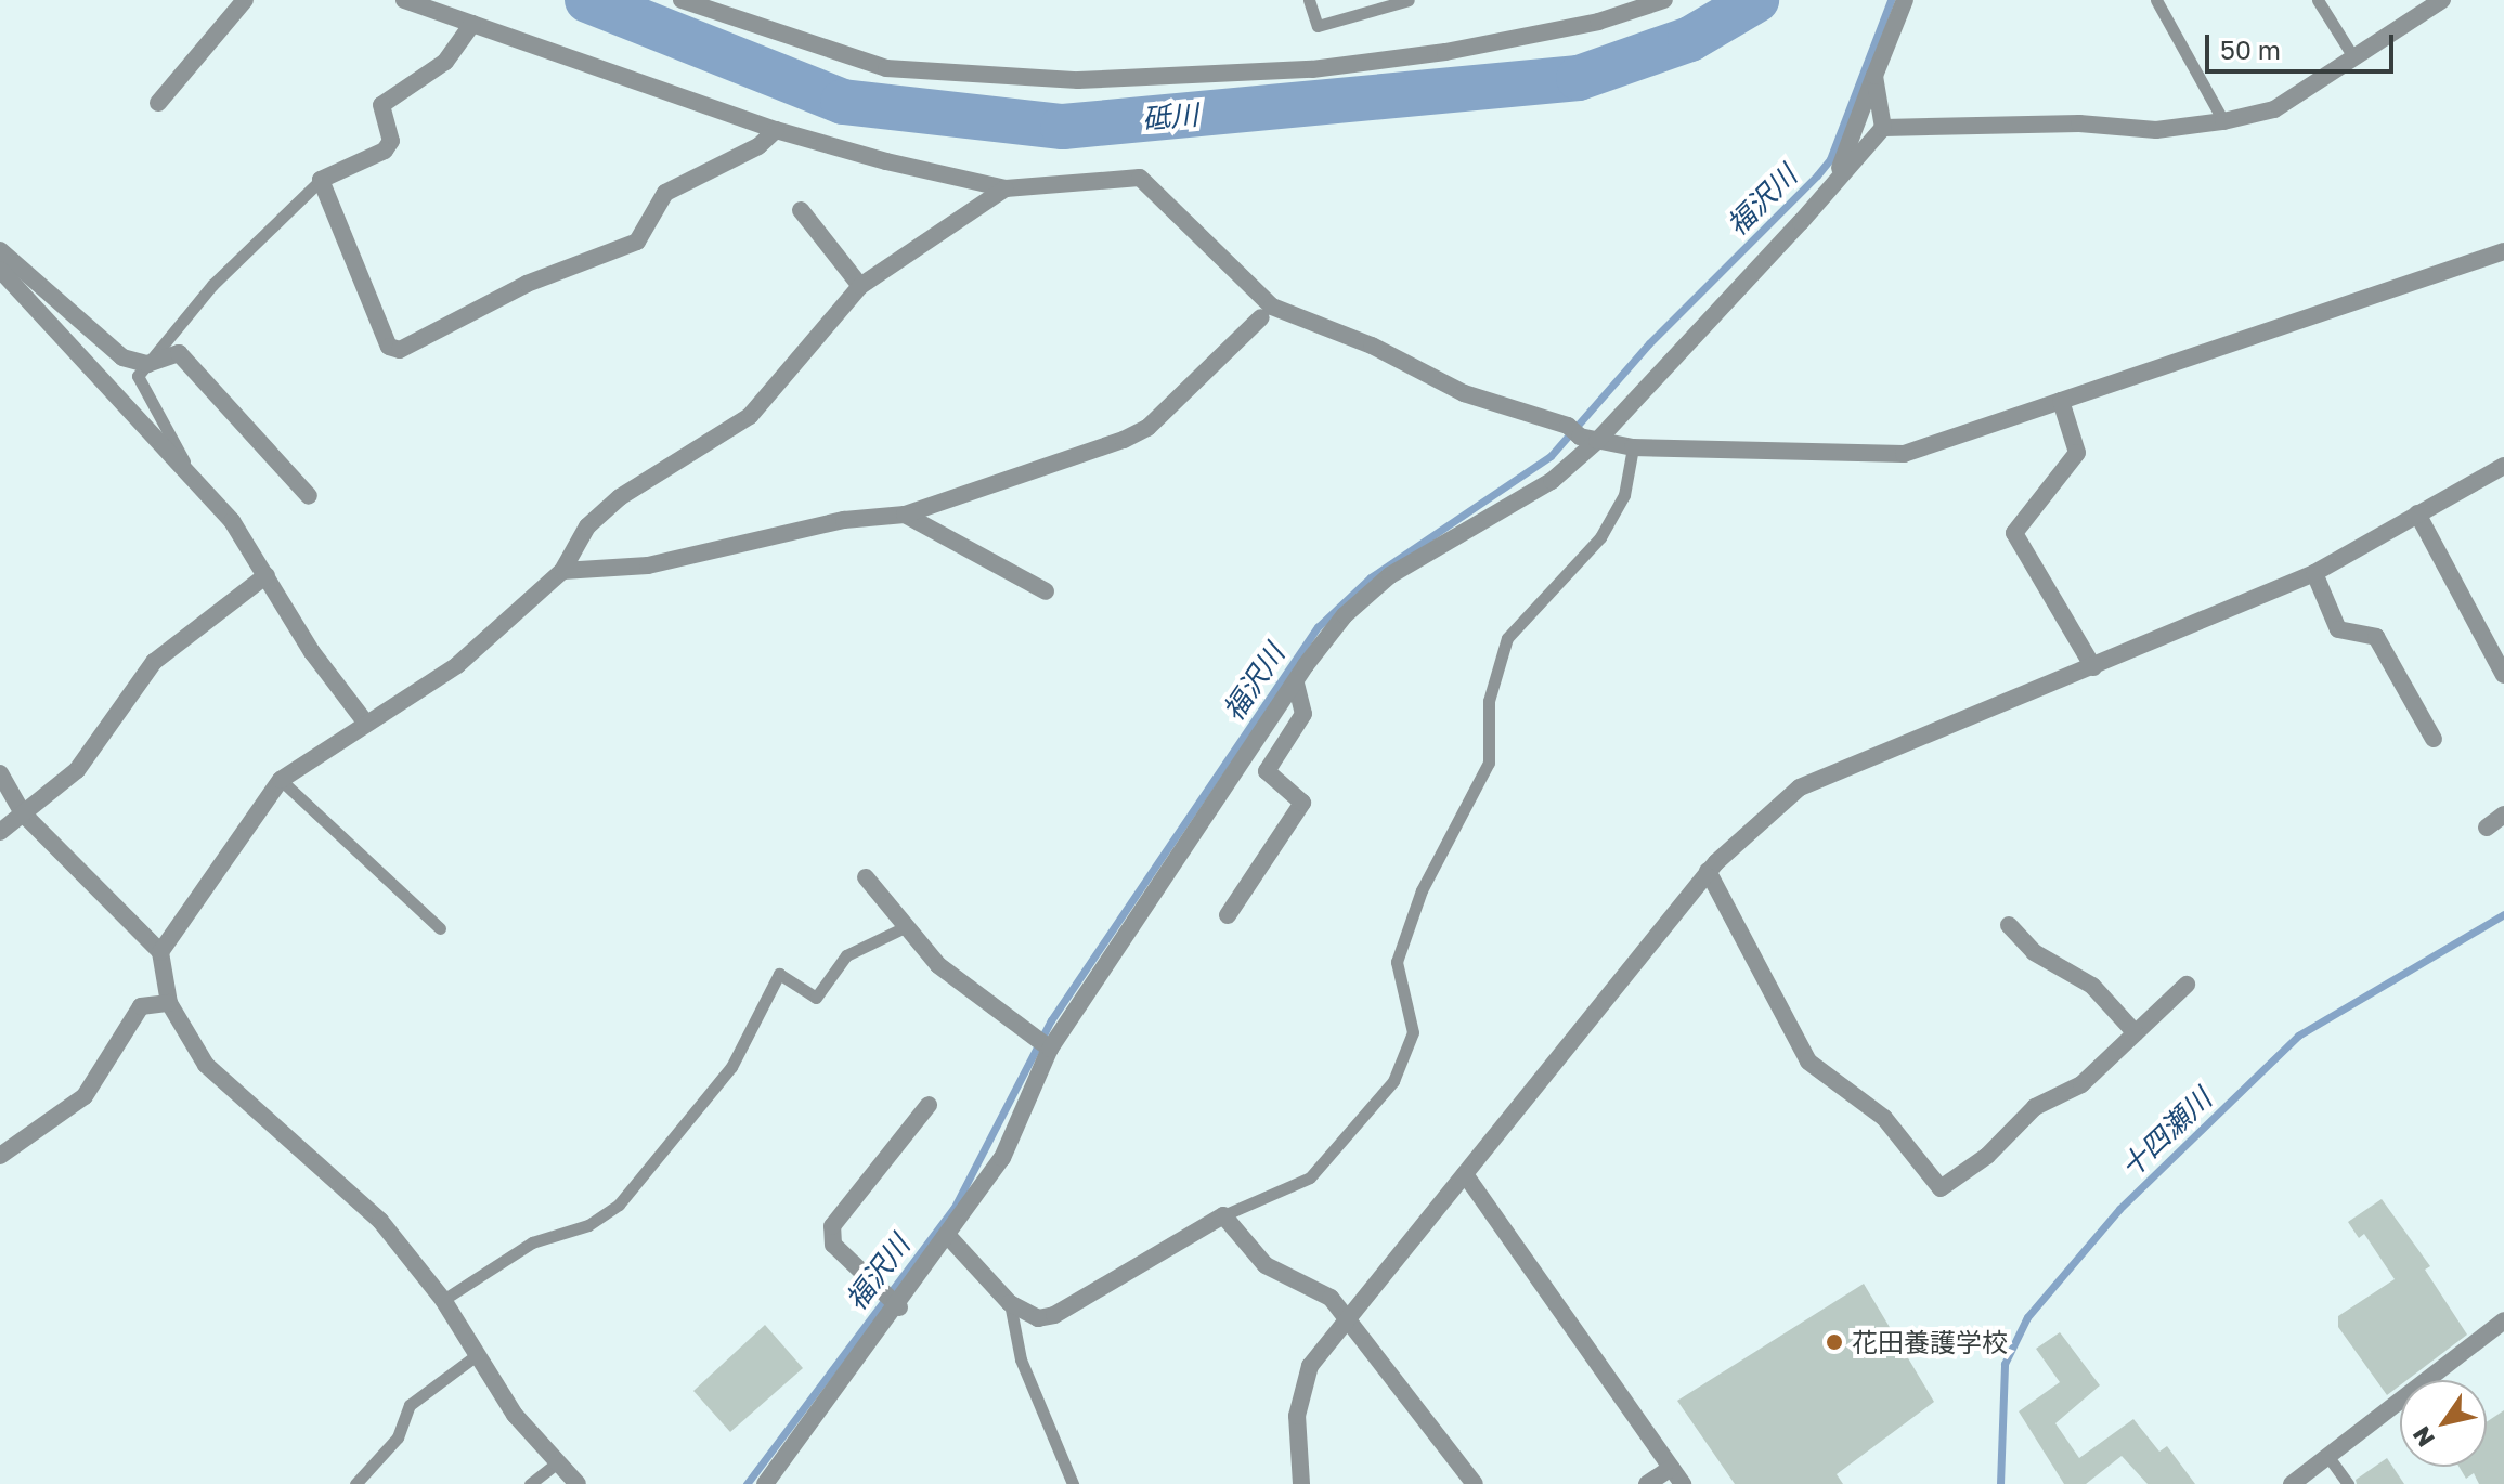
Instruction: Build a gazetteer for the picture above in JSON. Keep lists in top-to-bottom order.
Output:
{
  "water": ["砥川", "福沢川", "十四瀬川"],
  "places": ["花田養護学校"],
  "scale_bar": "50 m",
  "north": "bottom left"
}
